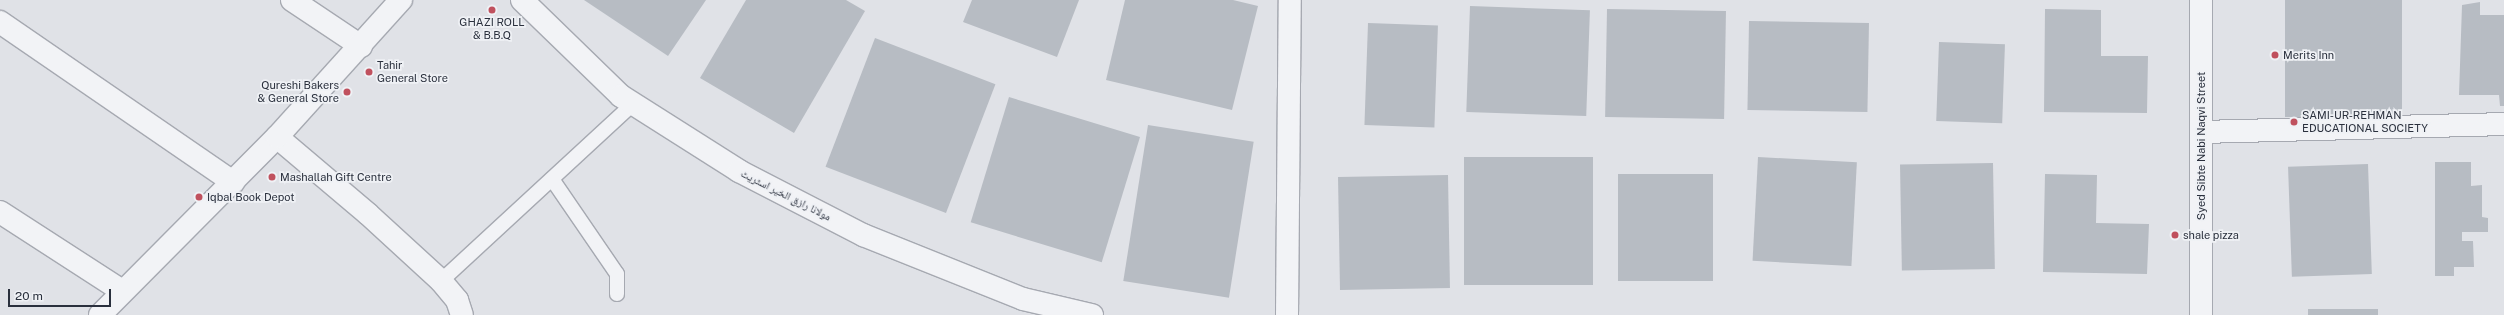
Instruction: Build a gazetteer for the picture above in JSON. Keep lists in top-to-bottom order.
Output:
{
  "streets": {
    "street": ["Syed Sibte Nabi Naqvi Street", "مولانا رازق الخیر اسٹریٹ"]
  },
  "places": [
    "GHAZI ROLL & B.B.Q",
    "Merits Inn",
    "Tahir General Store",
    "Qureshi Bakers & General Store",
    "SAMI-UR-REHMAN EDUCATIONAL SOCIETY",
    "Mashallah Gift Centre",
    "Iqbal Book Depot",
    "shale pizza"
  ],
  "scale_bar": "20 m"
}
